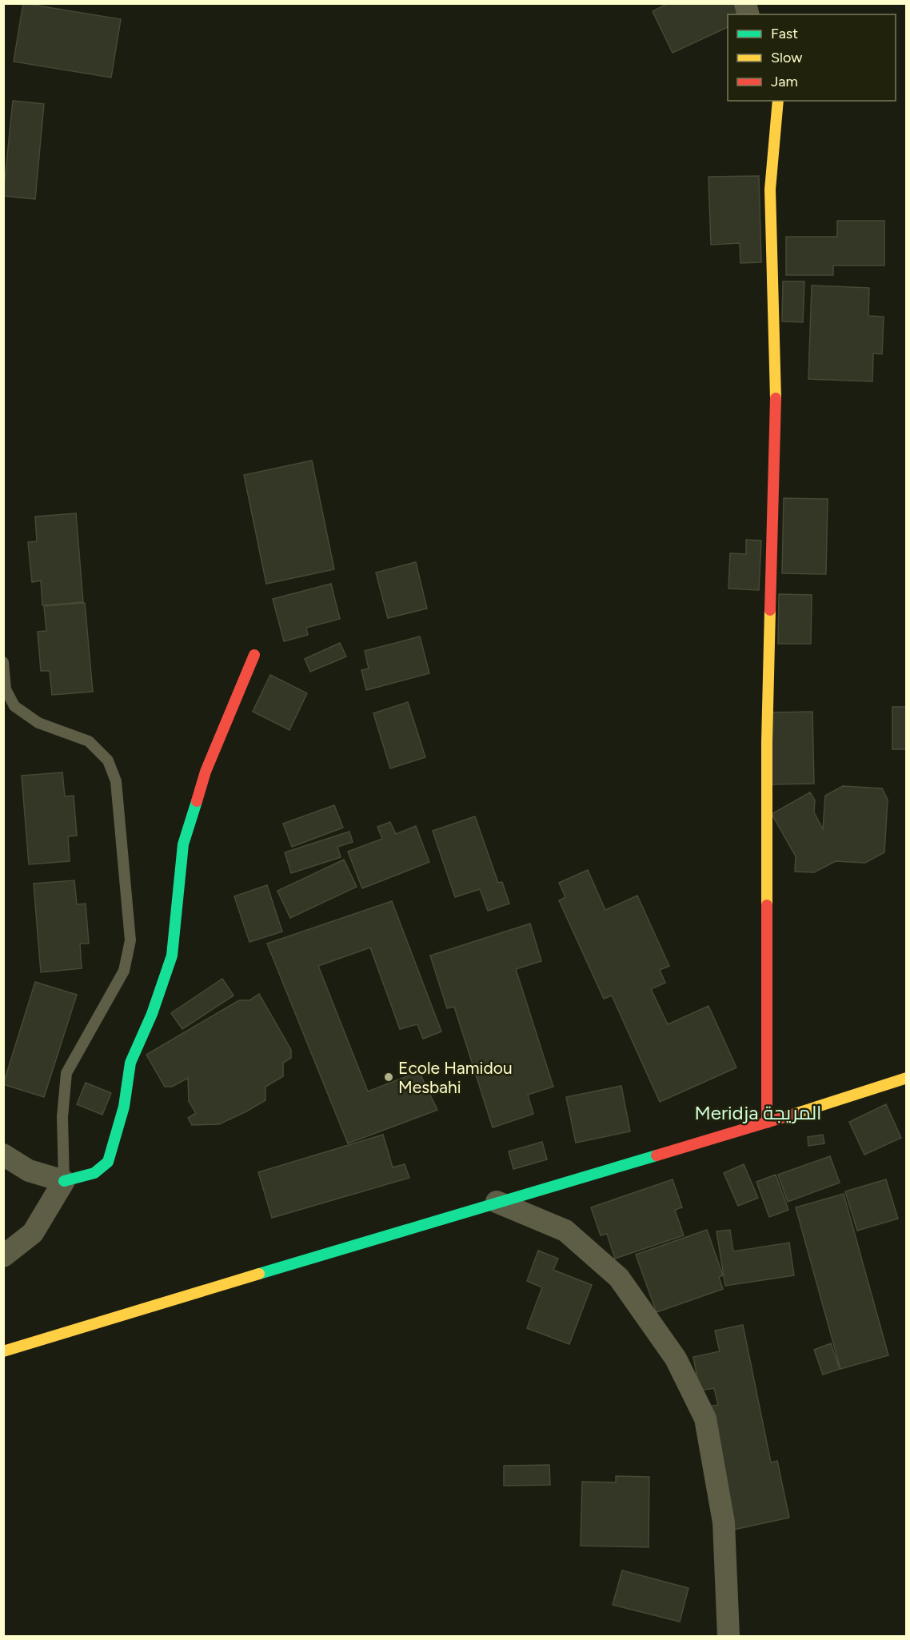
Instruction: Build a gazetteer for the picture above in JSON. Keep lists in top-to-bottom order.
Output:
{
  "districts": ["Meridja المريجة"],
  "places": ["Ecole Hamidou Mesbahi"],
  "legend": ["Fast", "Slow", "Jam"]
}
